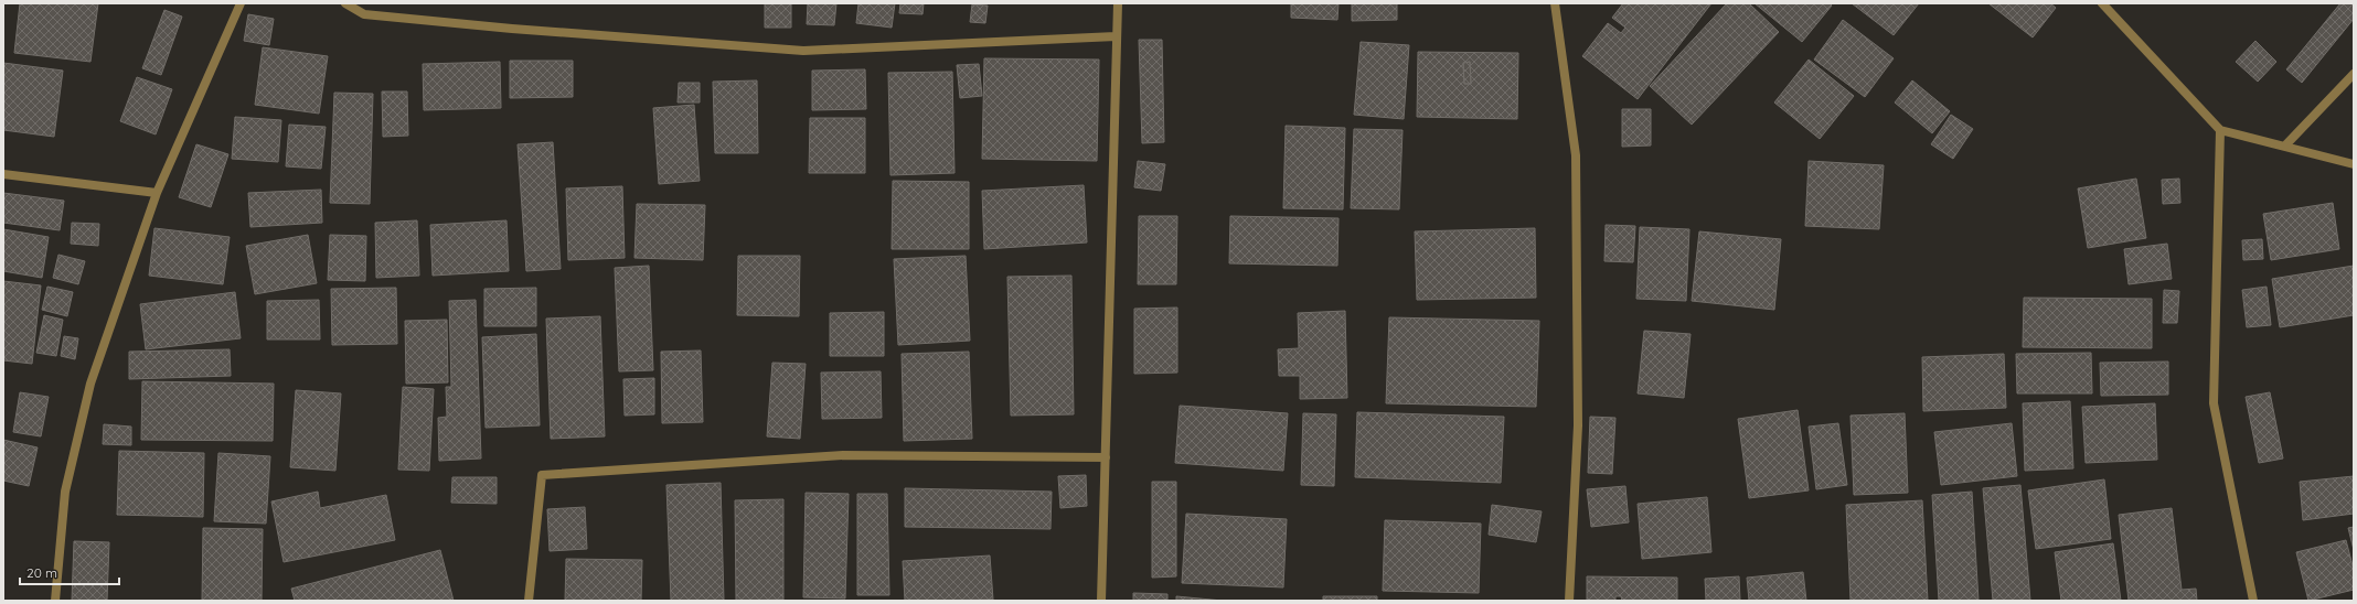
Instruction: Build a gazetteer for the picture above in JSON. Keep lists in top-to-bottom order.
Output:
{
  "scale_bar": "20 m"
}
